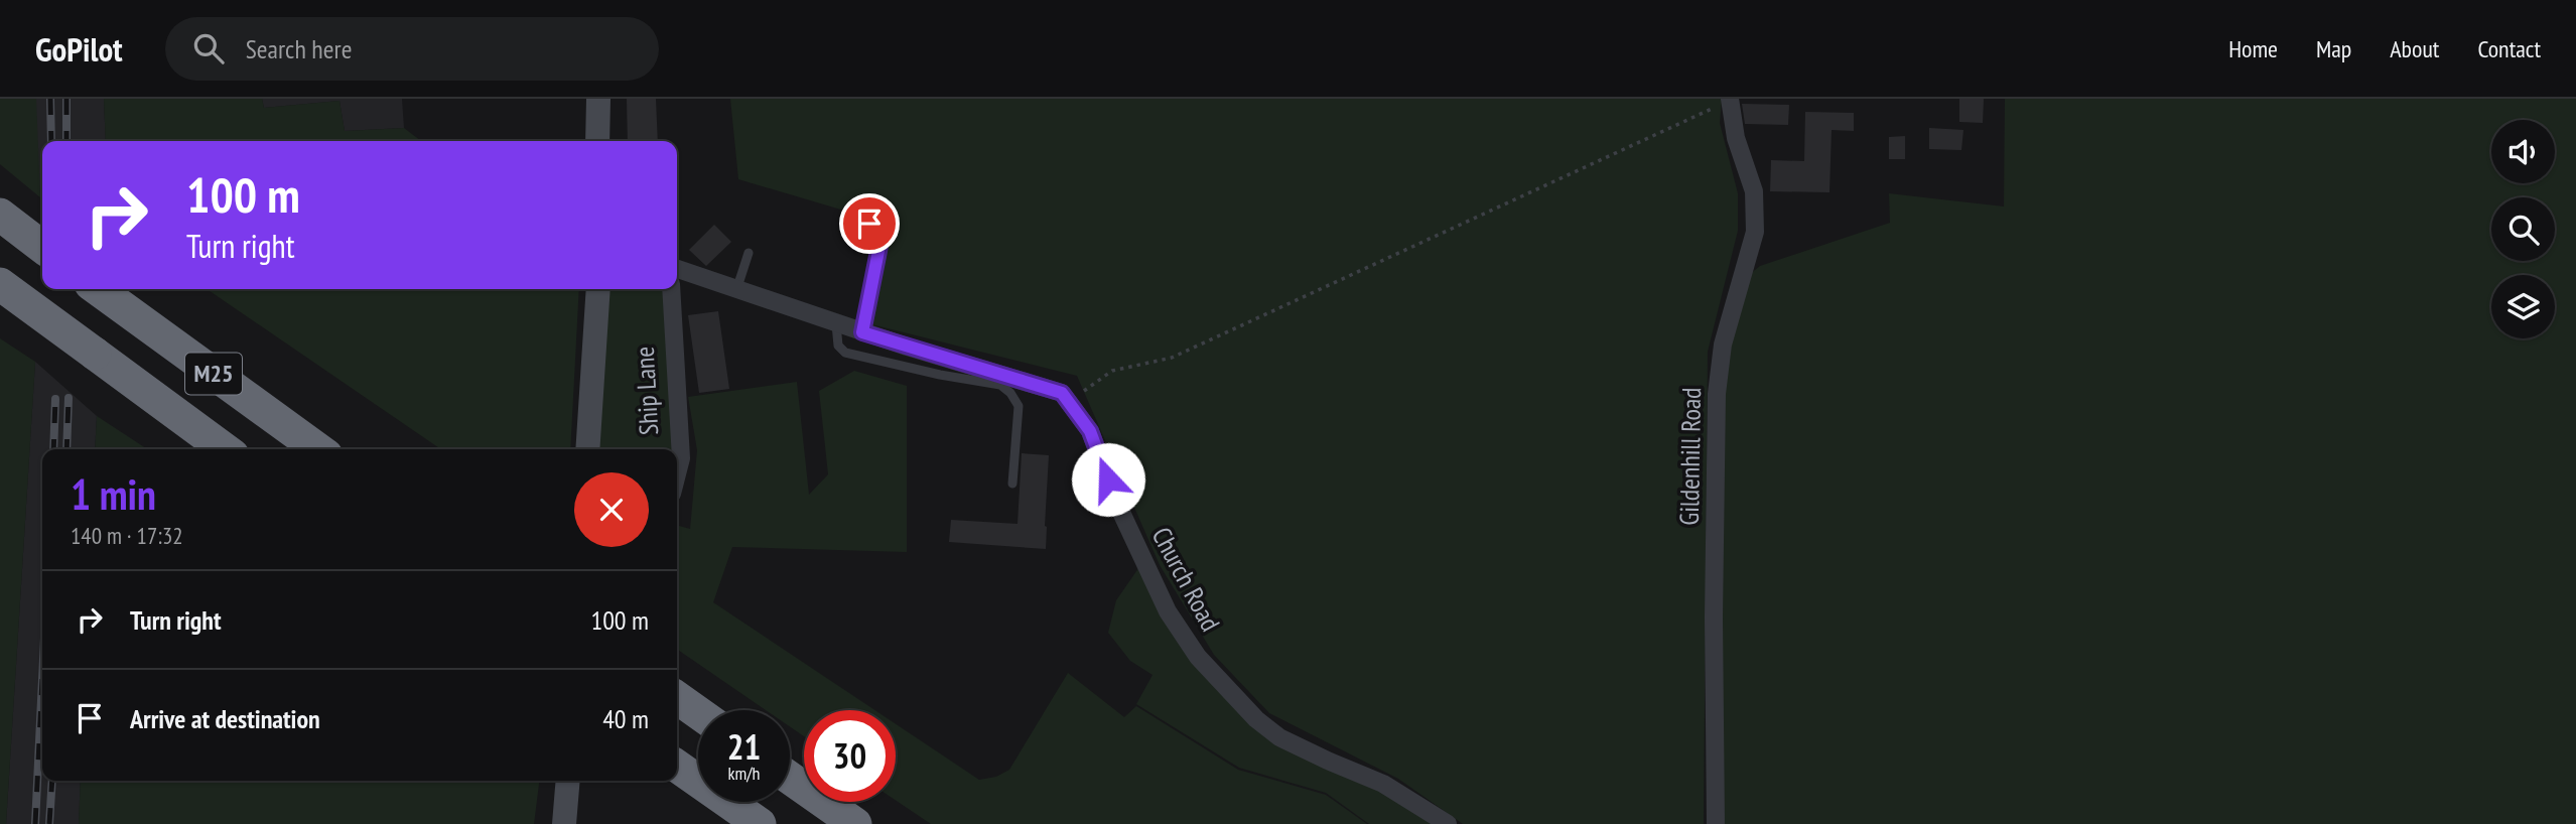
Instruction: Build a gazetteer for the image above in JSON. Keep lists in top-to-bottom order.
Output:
{
  "streets": {
    "highway": ["M25"],
    "street": ["Ship Lane", "Gildenhill Road", "Church Road"]
  },
  "page": {
    "header": "GoPilot",
    "search": "Search here",
    "nav": [
      "Home",
      "Map",
      "About",
      "Contact"
    ],
    "turn": ["100 m", "Turn right"],
    "heading": ["1 min", "140 m · 17:32"],
    "list": [
      {
        "name": "Turn right",
        "value": "100 m"
      },
      {
        "name": "Arrive at destination",
        "value": "40 m"
      }
    ],
    "speed": "21 km/h",
    "limit": "30"
  }
}
